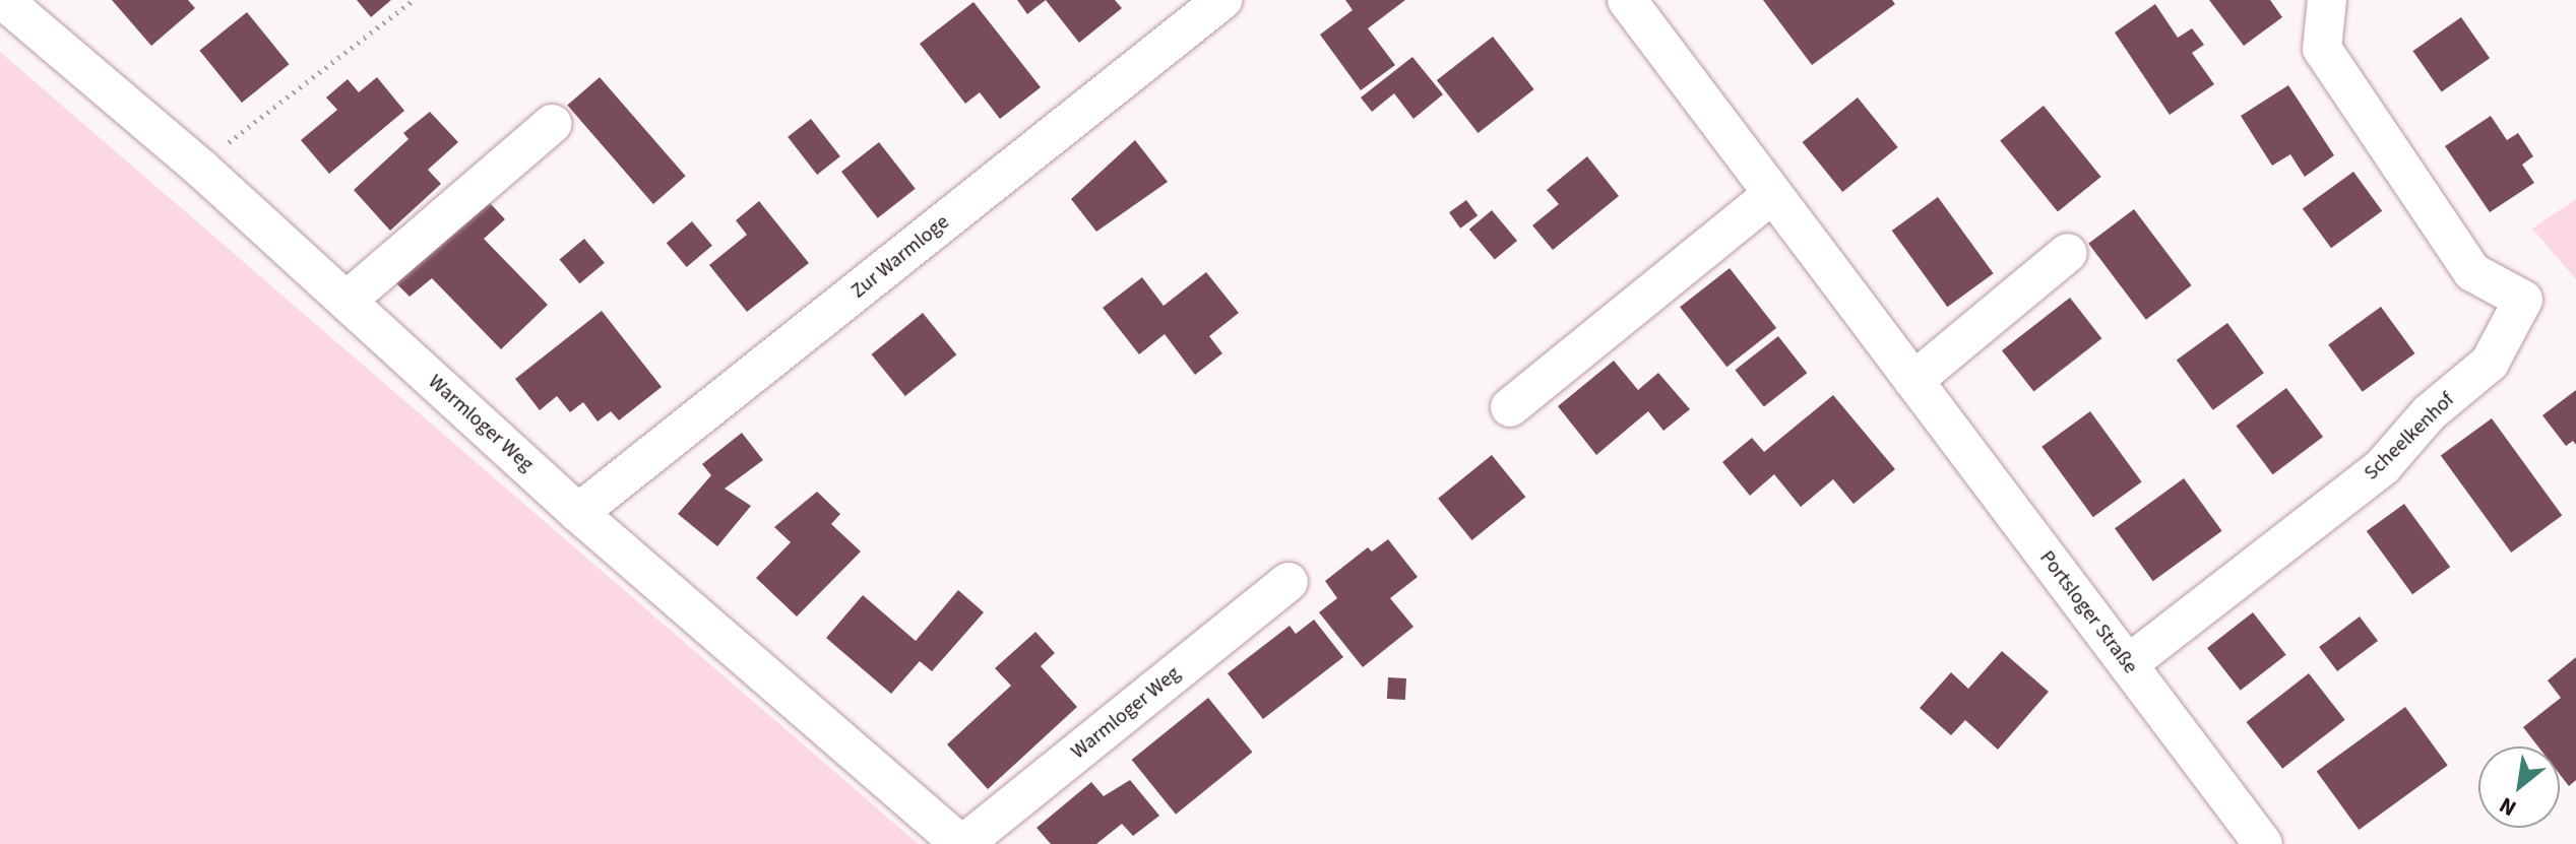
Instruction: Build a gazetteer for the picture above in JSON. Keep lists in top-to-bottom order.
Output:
{
  "streets": {
    "street": [
      "Zur Warmloge",
      "Warmloger Weg",
      "Scheelkenhof",
      "Portsloger Straße"
    ]
  },
  "crossings": [
    ["Zur Warmloge", "Warmloger Weg"],
    ["Scheelkenhof", "Portsloger Straße"]
  ],
  "north": "bottom left"
}
